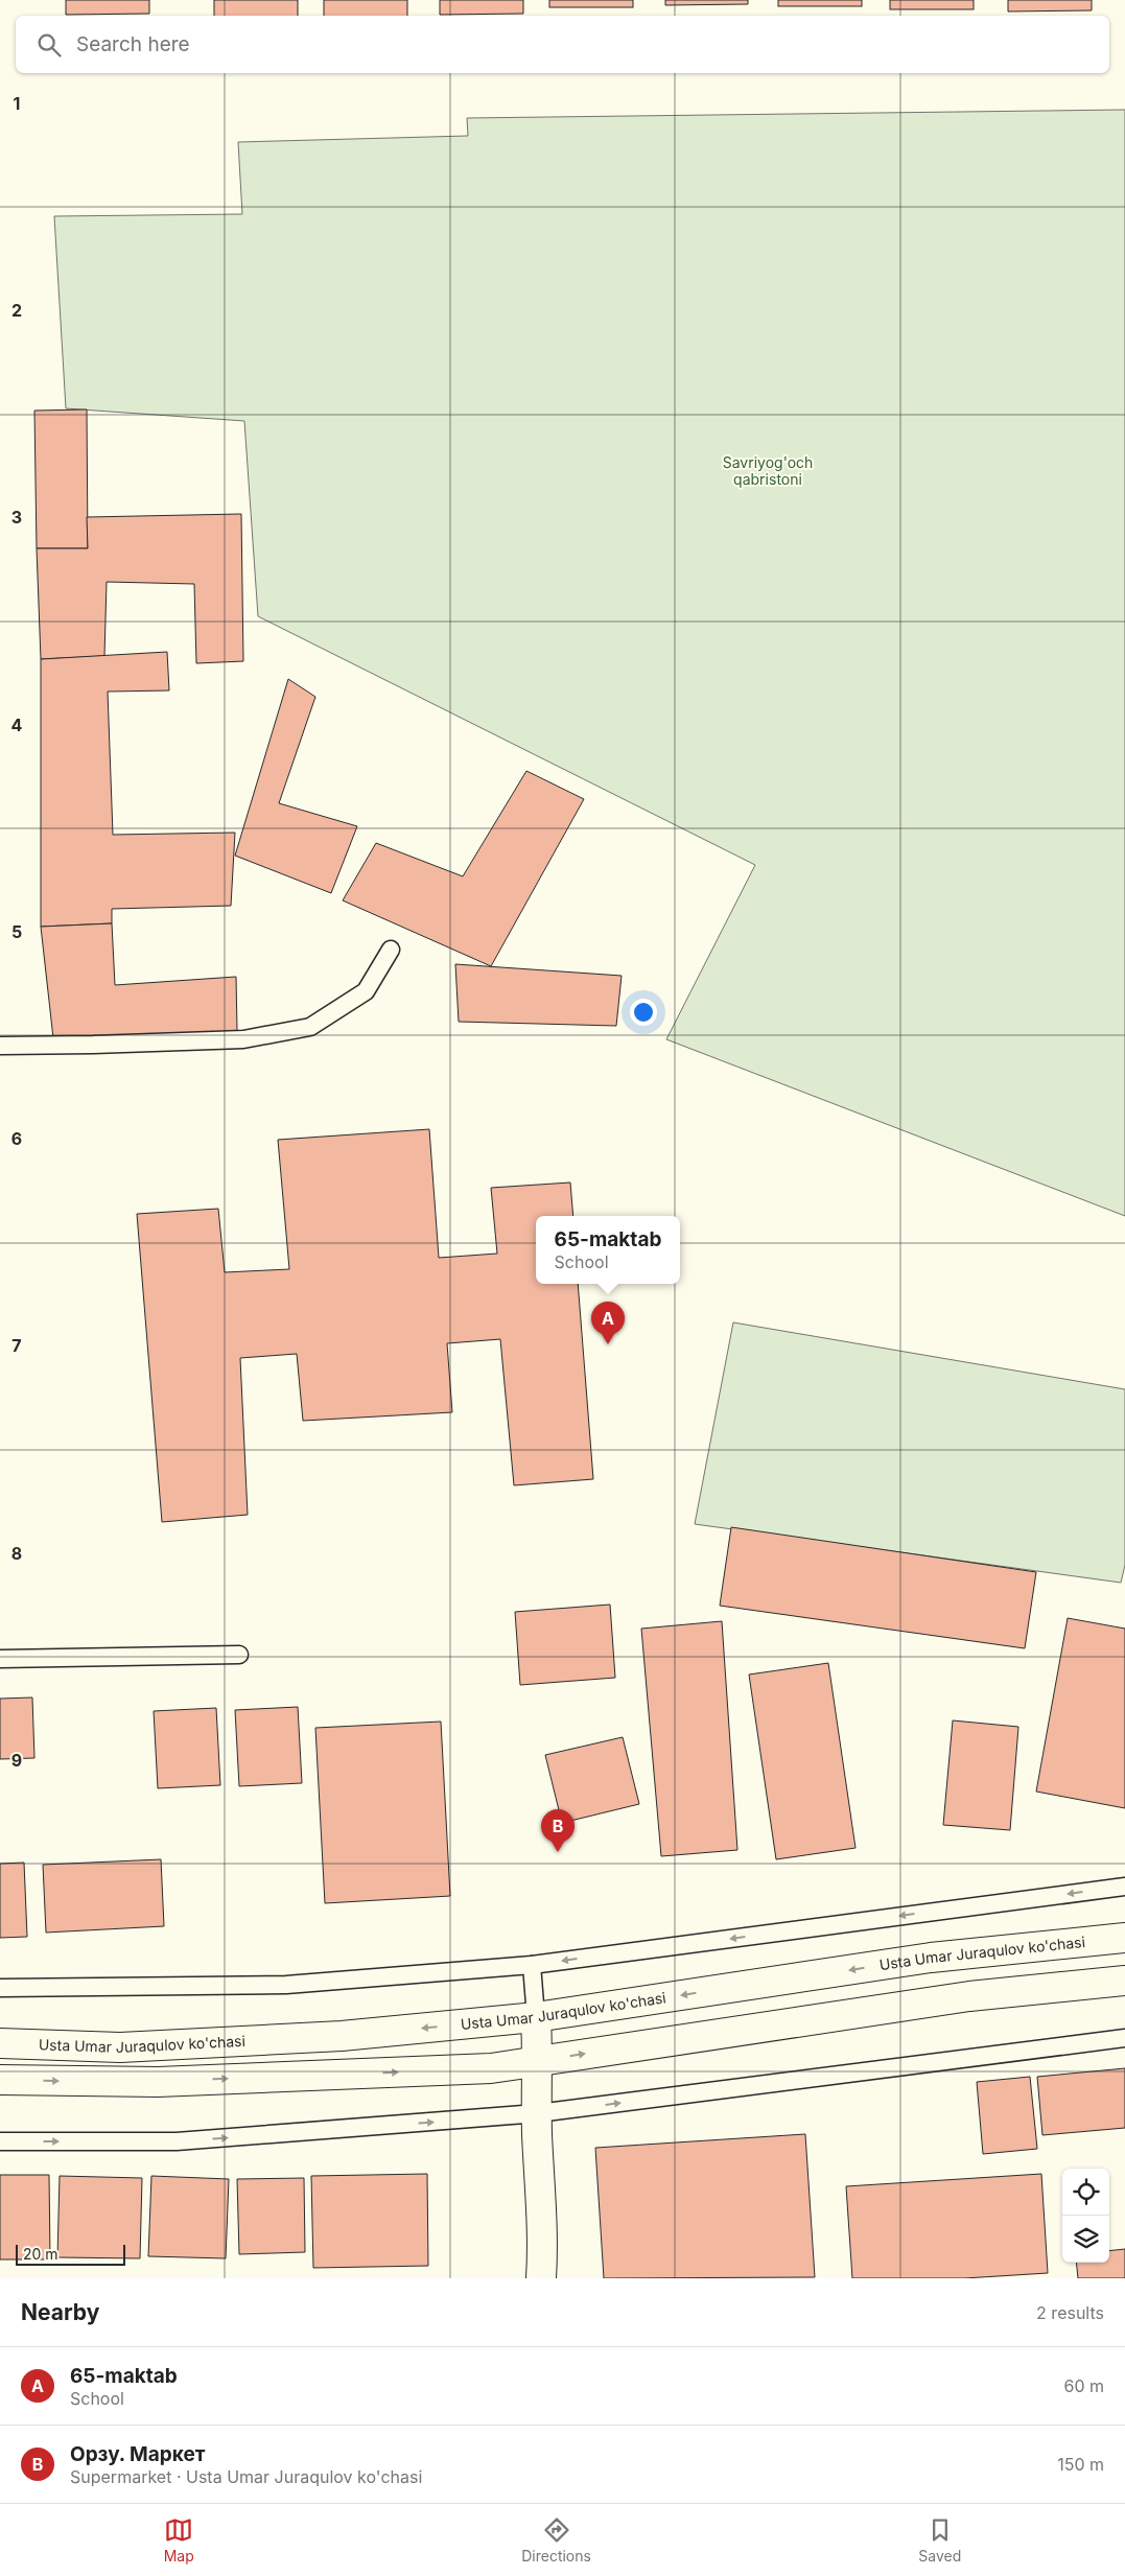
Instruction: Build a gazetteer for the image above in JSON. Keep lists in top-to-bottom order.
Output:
{
  "streets": {
    "main road": ["Usta Umar Juraqulov ko'chasi"]
  },
  "parks": ["Savriyog'och qabristoni"],
  "scale_bar": "20 m",
  "page": {
    "search": "Search here",
    "popup": ["65-maktab", "School"],
    "pins": ["A", "B"],
    "scale": "20 m",
    "heading": ["Nearby", "2 results"],
    "list": [
      {
        "mark": "A",
        "name": "65-maktab",
        "note": "School",
        "value": "60 m"
      },
      {
        "mark": "B",
        "name": "Орзу. Маркет",
        "note": "Supermarket · Usta Umar Juraqulov ko'chasi",
        "value": "150 m"
      }
    ],
    "nav": ["Map", "Directions", "Saved"]
  },
  "grid": {
    "rows": [
      "1",
      "2",
      "3",
      "4",
      "5",
      "6",
      "7",
      "8",
      "9"
    ]
  }
}
